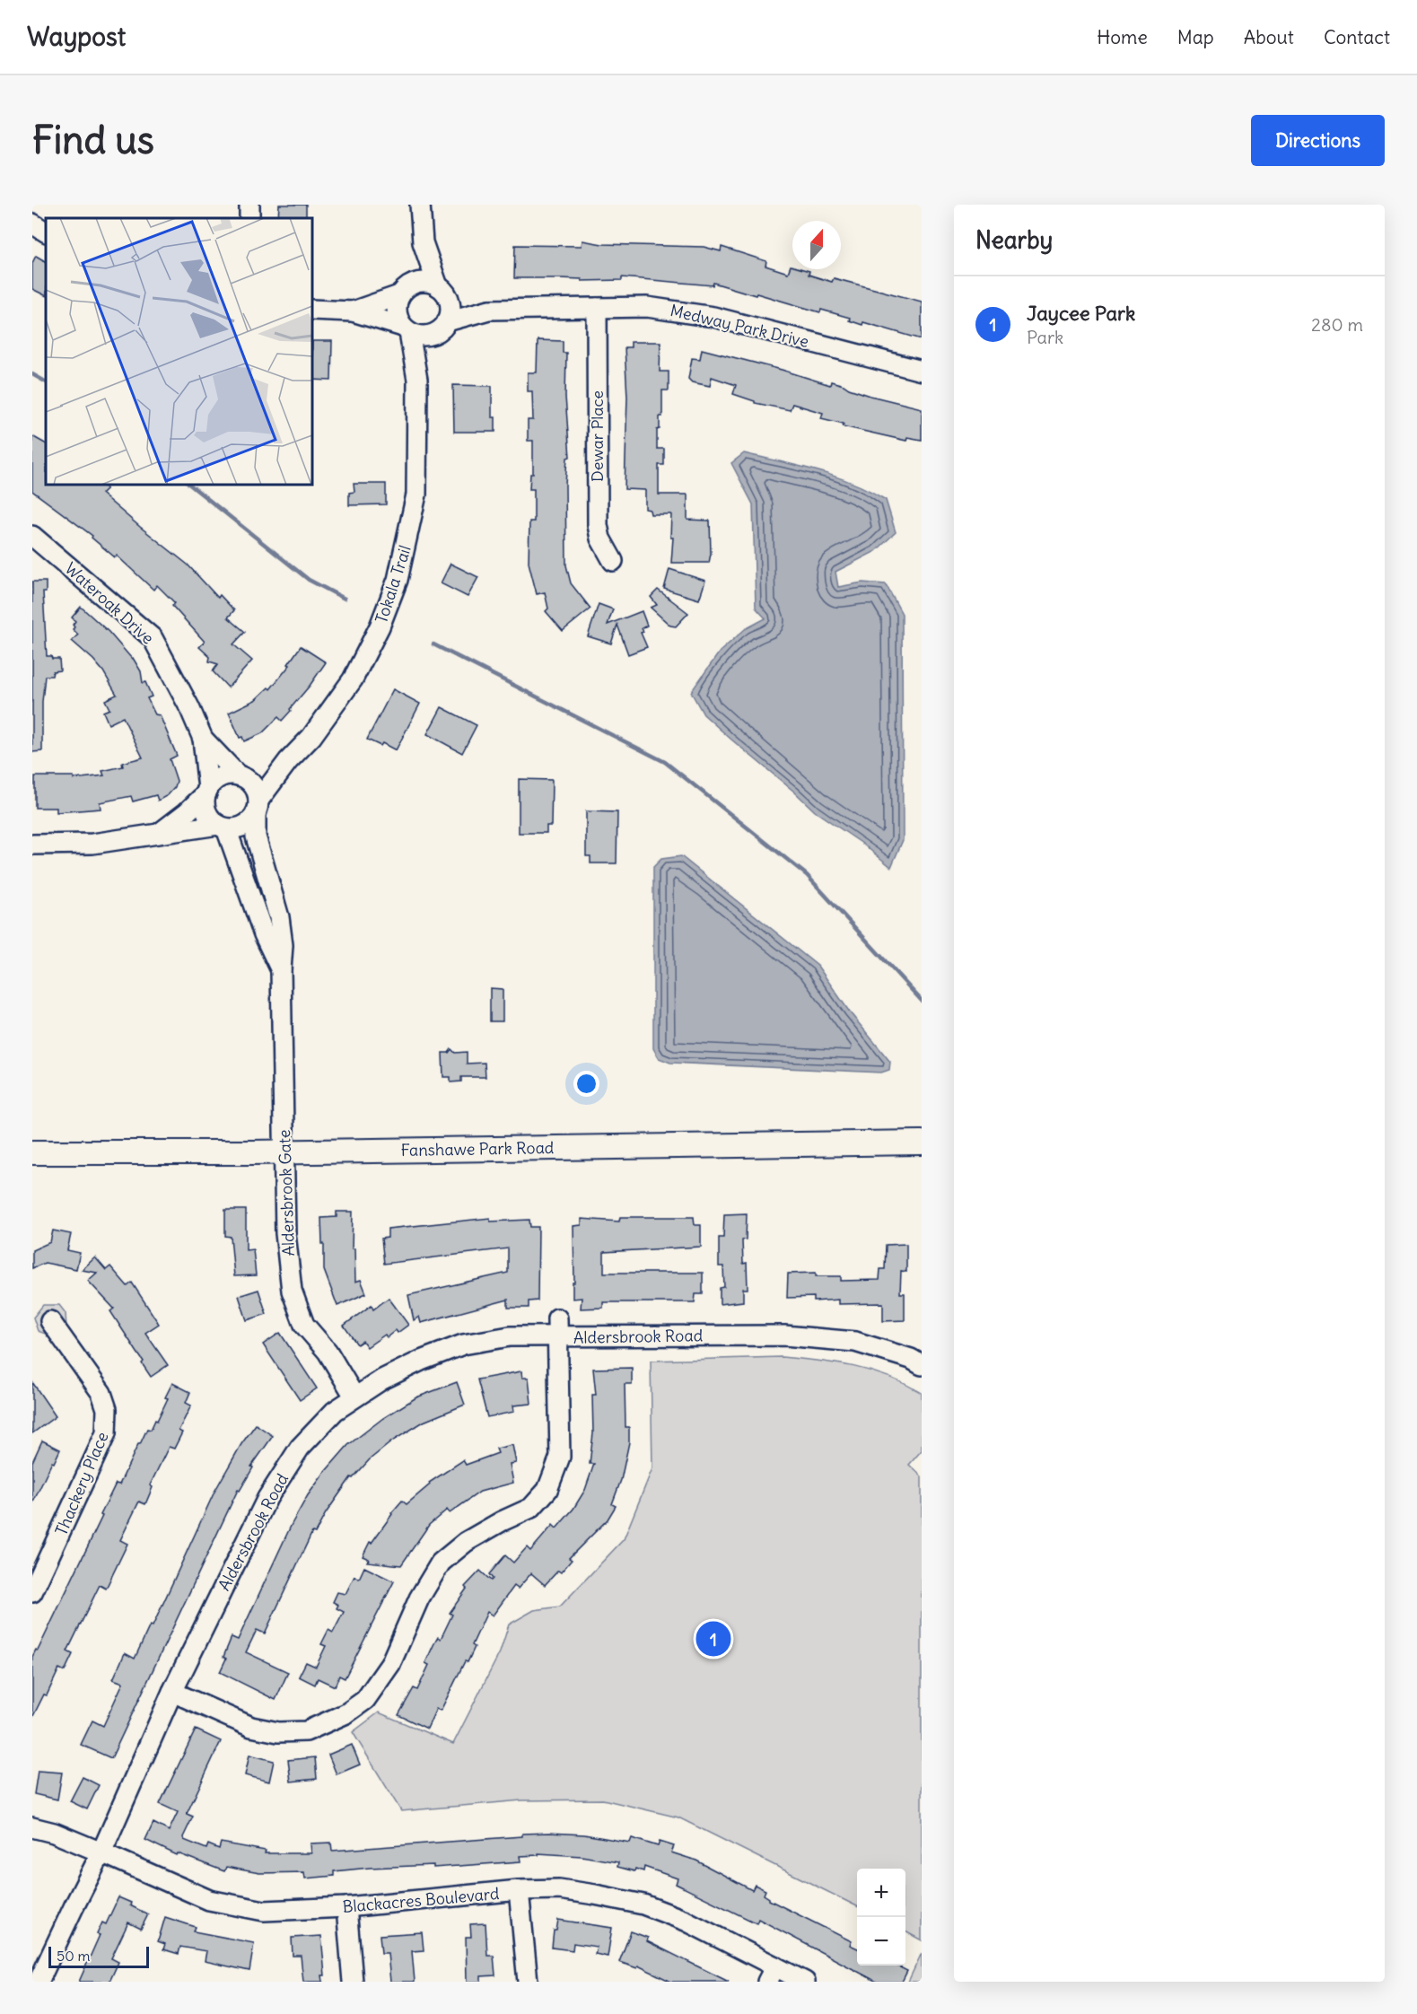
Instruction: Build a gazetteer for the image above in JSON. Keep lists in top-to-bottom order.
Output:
{
  "streets": {
    "main road": ["Fanshawe Park Road"],
    "street": [
      "Medway Park Drive",
      "Dewar Place",
      "Tokala Trail",
      "Wateroak Drive",
      "Aldersbrook Gate",
      "Aldersbrook Road",
      "Thackery Place",
      "Blackacres Boulevard"
    ]
  },
  "crossings": [
    ["Medway Park Drive", "Dewar Place"],
    ["Medway Park Drive", "Tokala Trail"],
    ["Tokala Trail", "Wateroak Drive"],
    ["Tokala Trail", "Aldersbrook Gate"],
    ["Wateroak Drive", "Aldersbrook Gate"],
    ["Fanshawe Park Road", "Aldersbrook Gate"],
    ["Aldersbrook Gate", "Aldersbrook Road"],
    ["Aldersbrook Road", "Blackacres Boulevard"]
  ],
  "scale_bar": "50 m",
  "north": "top",
  "page": {
    "header": "Waypost",
    "nav": [
      "Home",
      "Map",
      "About",
      "Contact"
    ],
    "buttons": "Directions",
    "title": "Find us",
    "heading": "Nearby",
    "list": [
      {
        "mark": "1",
        "name": "Jaycee Park",
        "note": "Park",
        "value": "280 m"
      }
    ],
    "pins": "1",
    "map_buttons": ["+", "−"],
    "scale": "50 m"
  }
}
